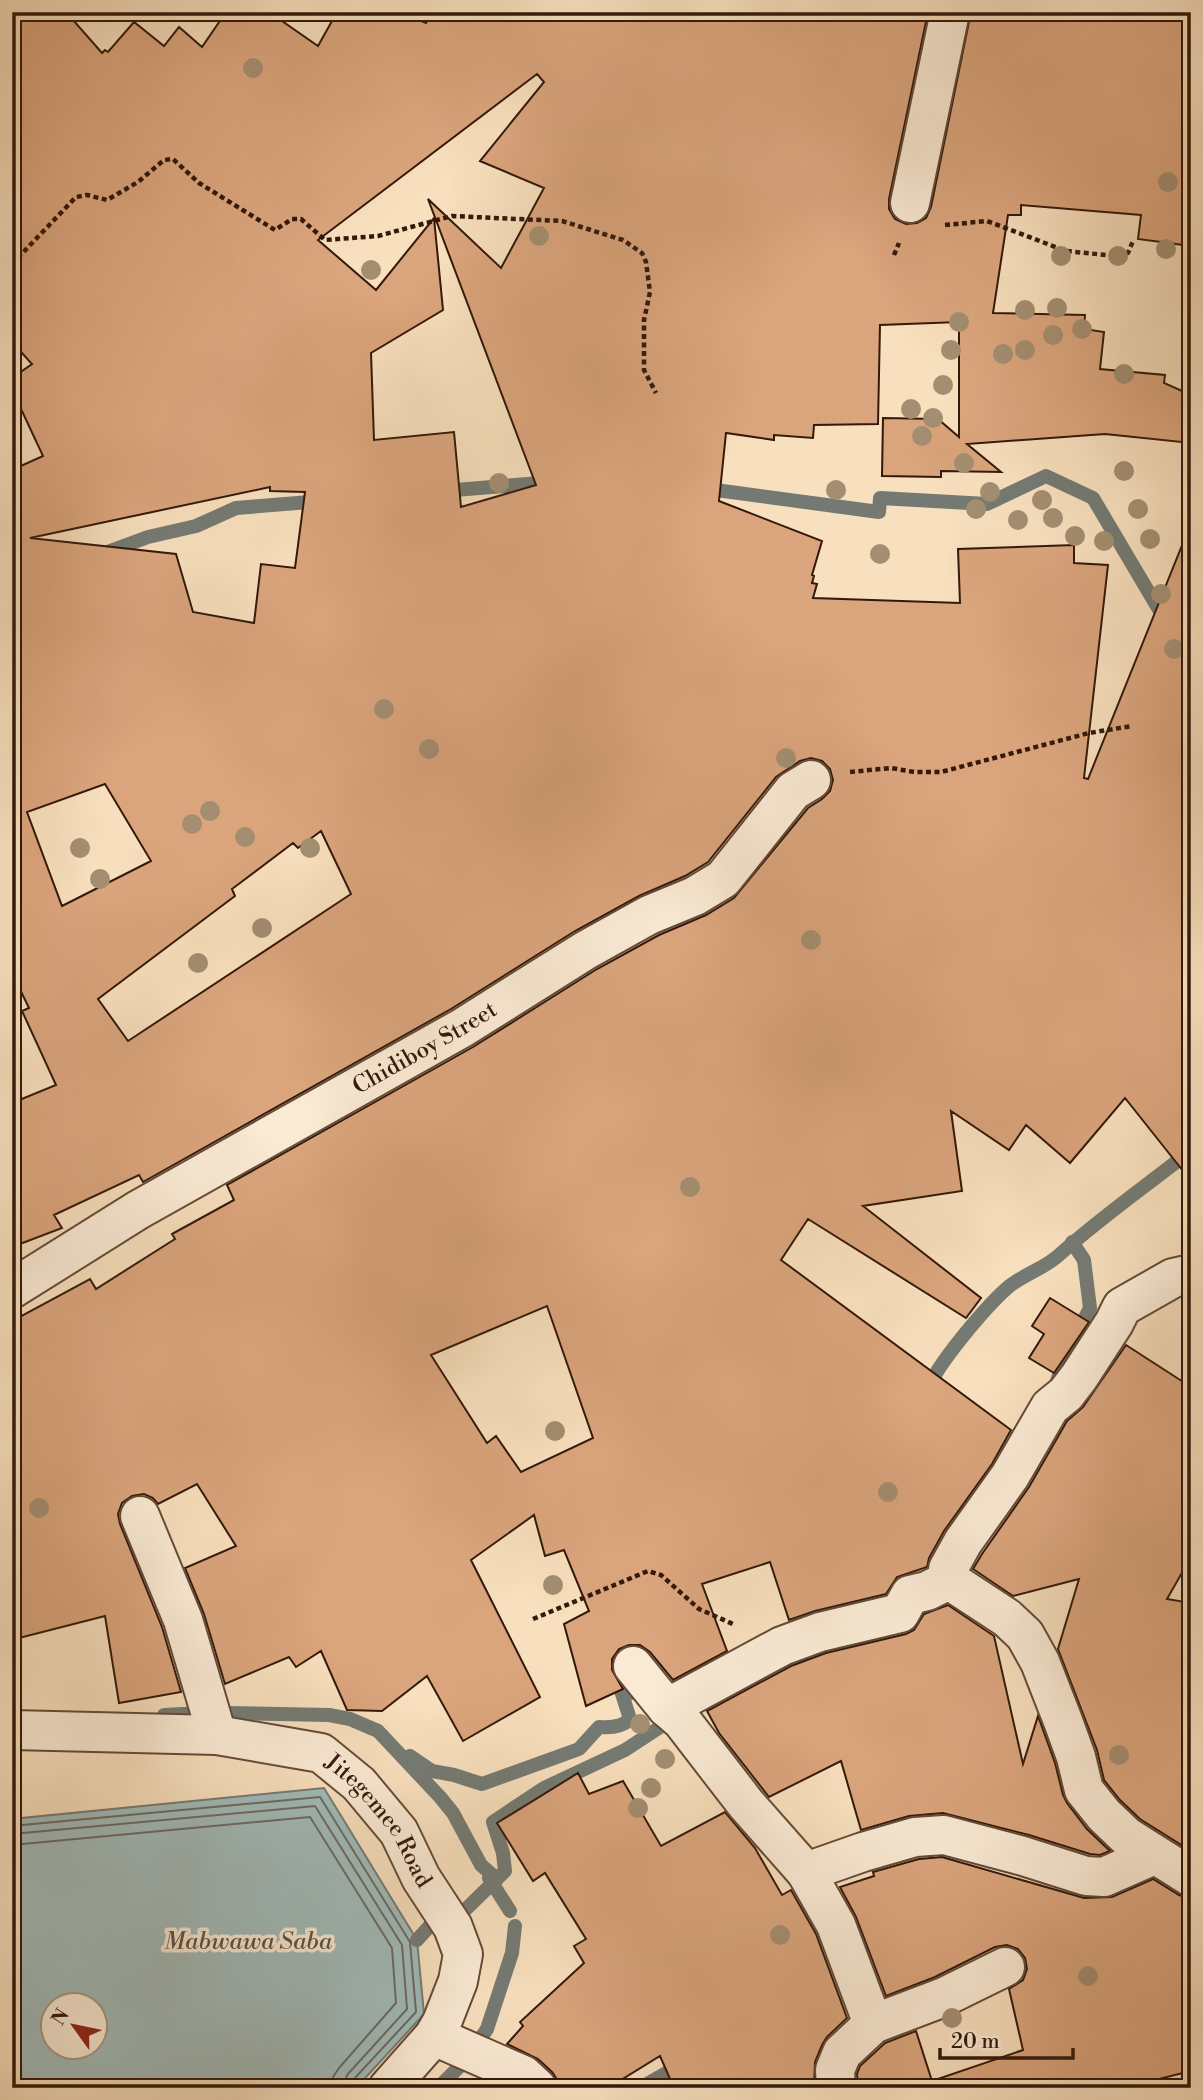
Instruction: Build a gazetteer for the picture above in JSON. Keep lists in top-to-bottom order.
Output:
{
  "streets": {
    "street": ["Chidiboy Street", "Jitegemee Road"]
  },
  "water": ["Mabwawa Saba"],
  "scale_bar": "20 m",
  "north": "top left"
}
